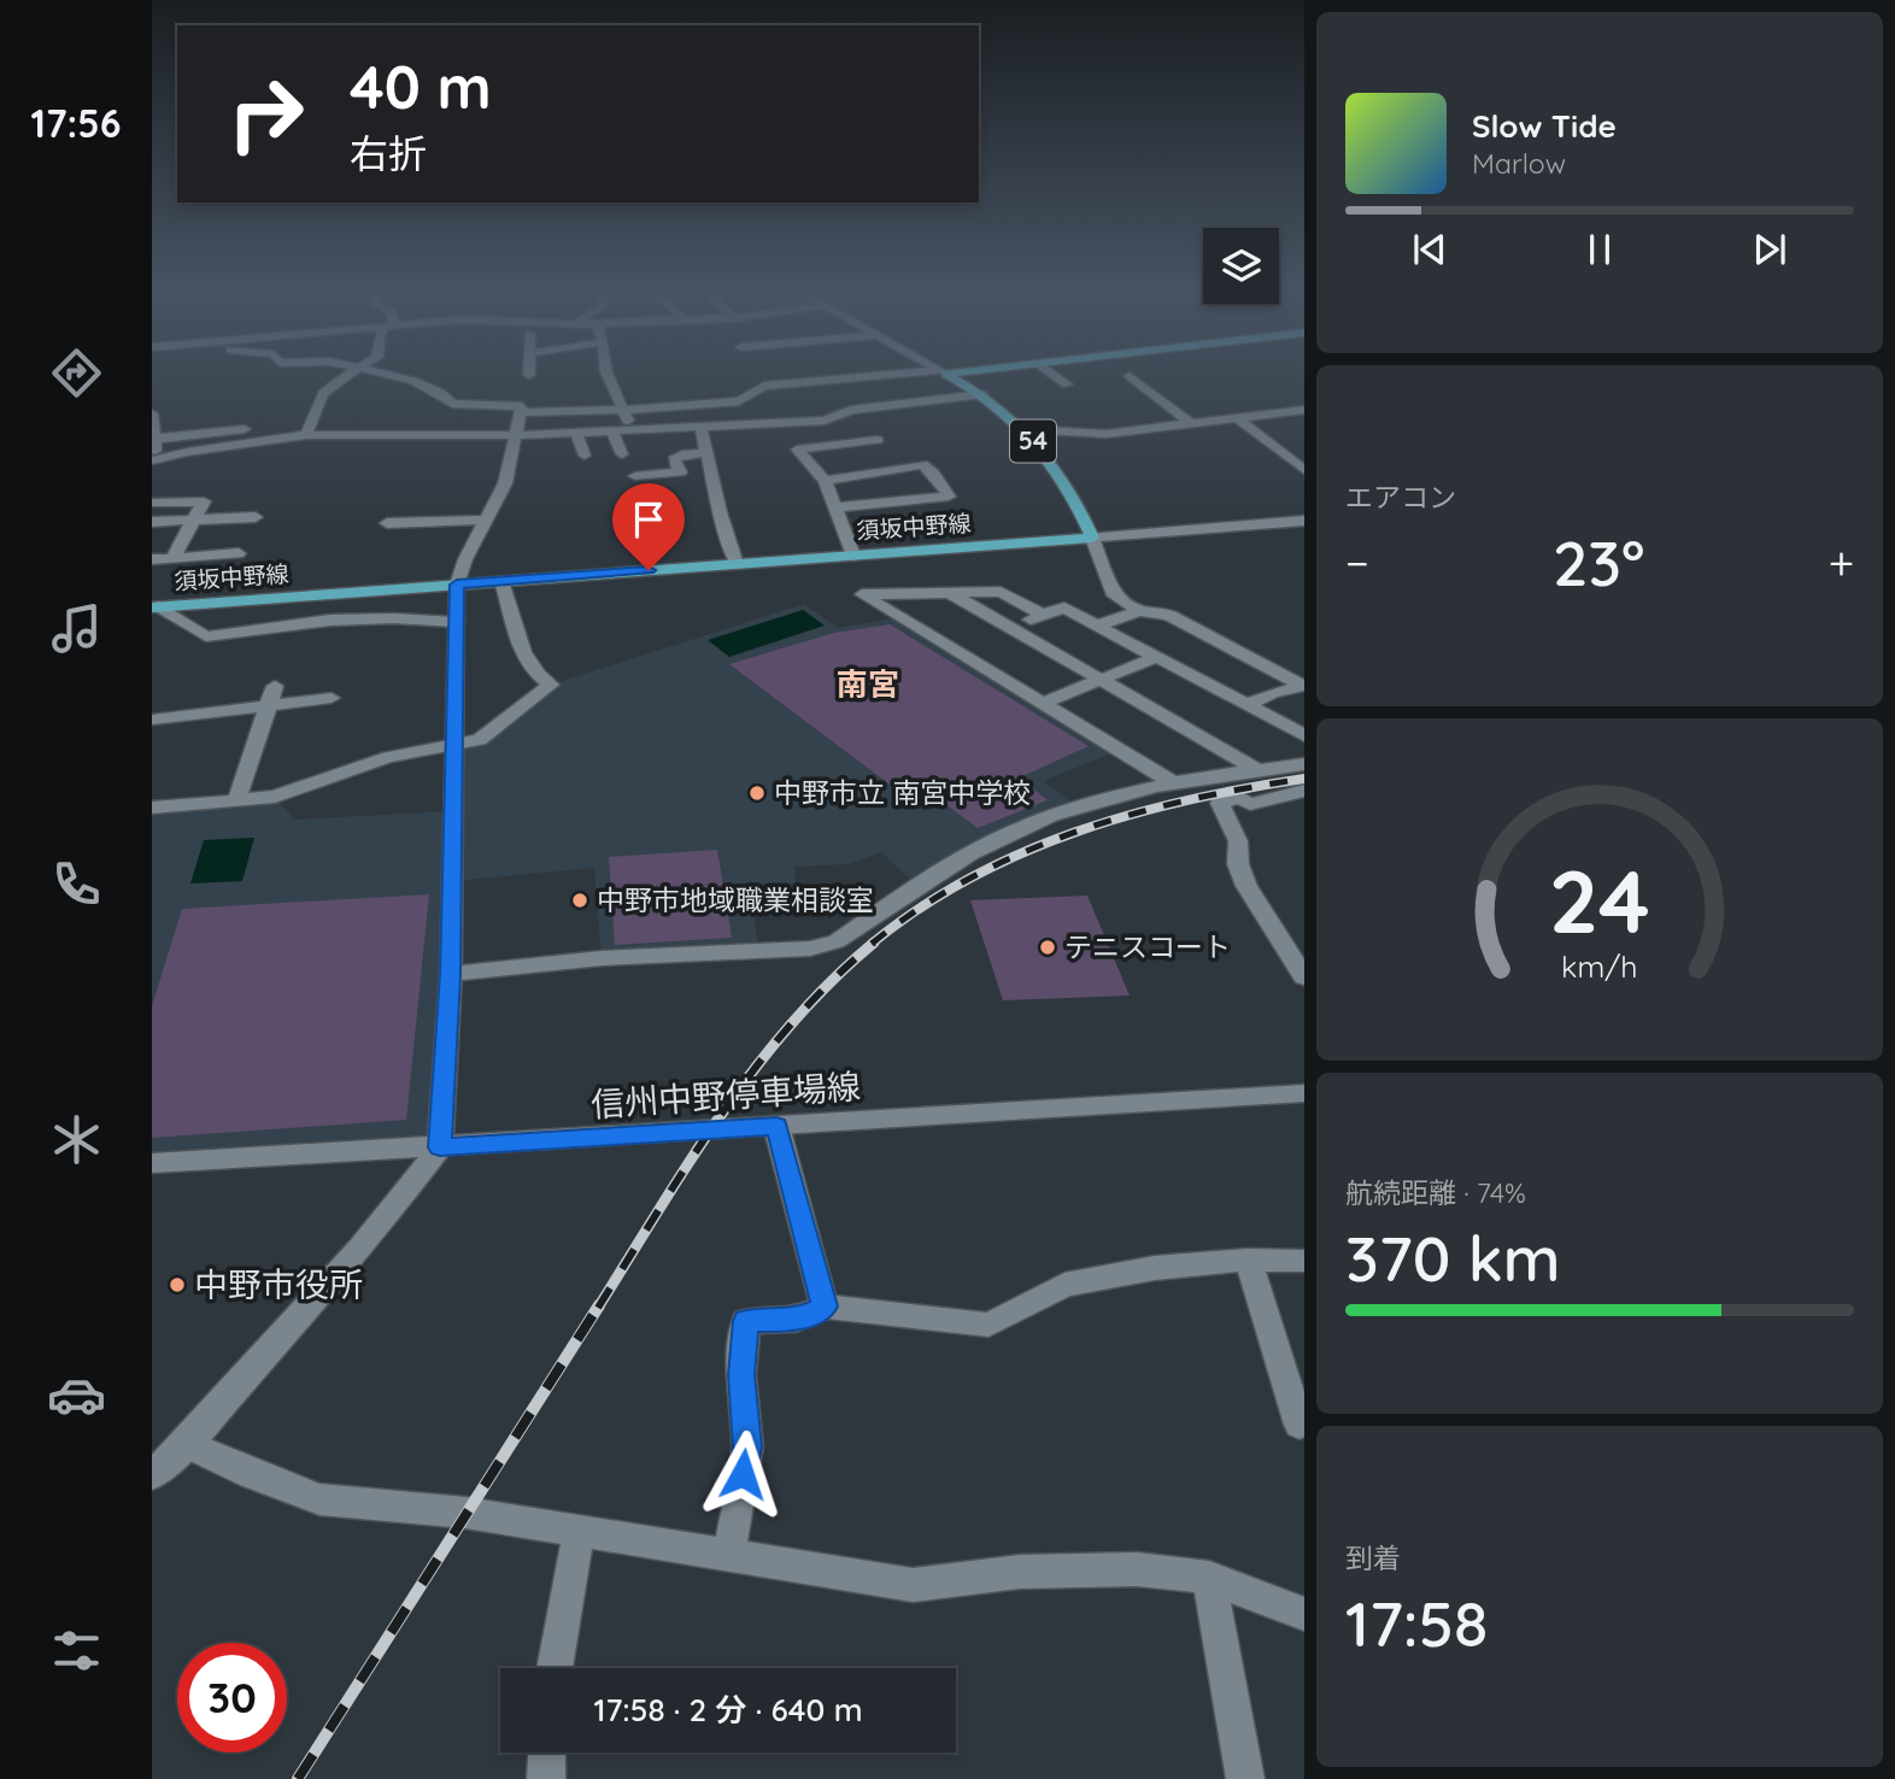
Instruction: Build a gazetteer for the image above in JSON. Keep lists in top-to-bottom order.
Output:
{
  "streets": {
    "main road": ["54", "須坂中野線"],
    "street": ["信州中野停車場線"]
  },
  "crossings": [
    ["54", "須坂中野線"]
  ],
  "districts": ["南宮"],
  "places": [
    "中野市立 南宮中学校",
    "中野市地域職業相談室",
    "テニスコート",
    "中野市役所"
  ],
  "page": {
    "tabs": "17:56",
    "turn": ["40 m", "右折"],
    "song": ["Slow Tide", "Marlow"],
    "tile": [
      "エアコン",
      ["航続距離 · 74%", "370 km"],
      ["到着", "17:58"]
    ],
    "heat": ["−", "23°", "+"],
    "limit": "30",
    "trip": "17:58 · 2 分 · 640 m",
    "gauge": ["24", "km/h"]
  }
}
